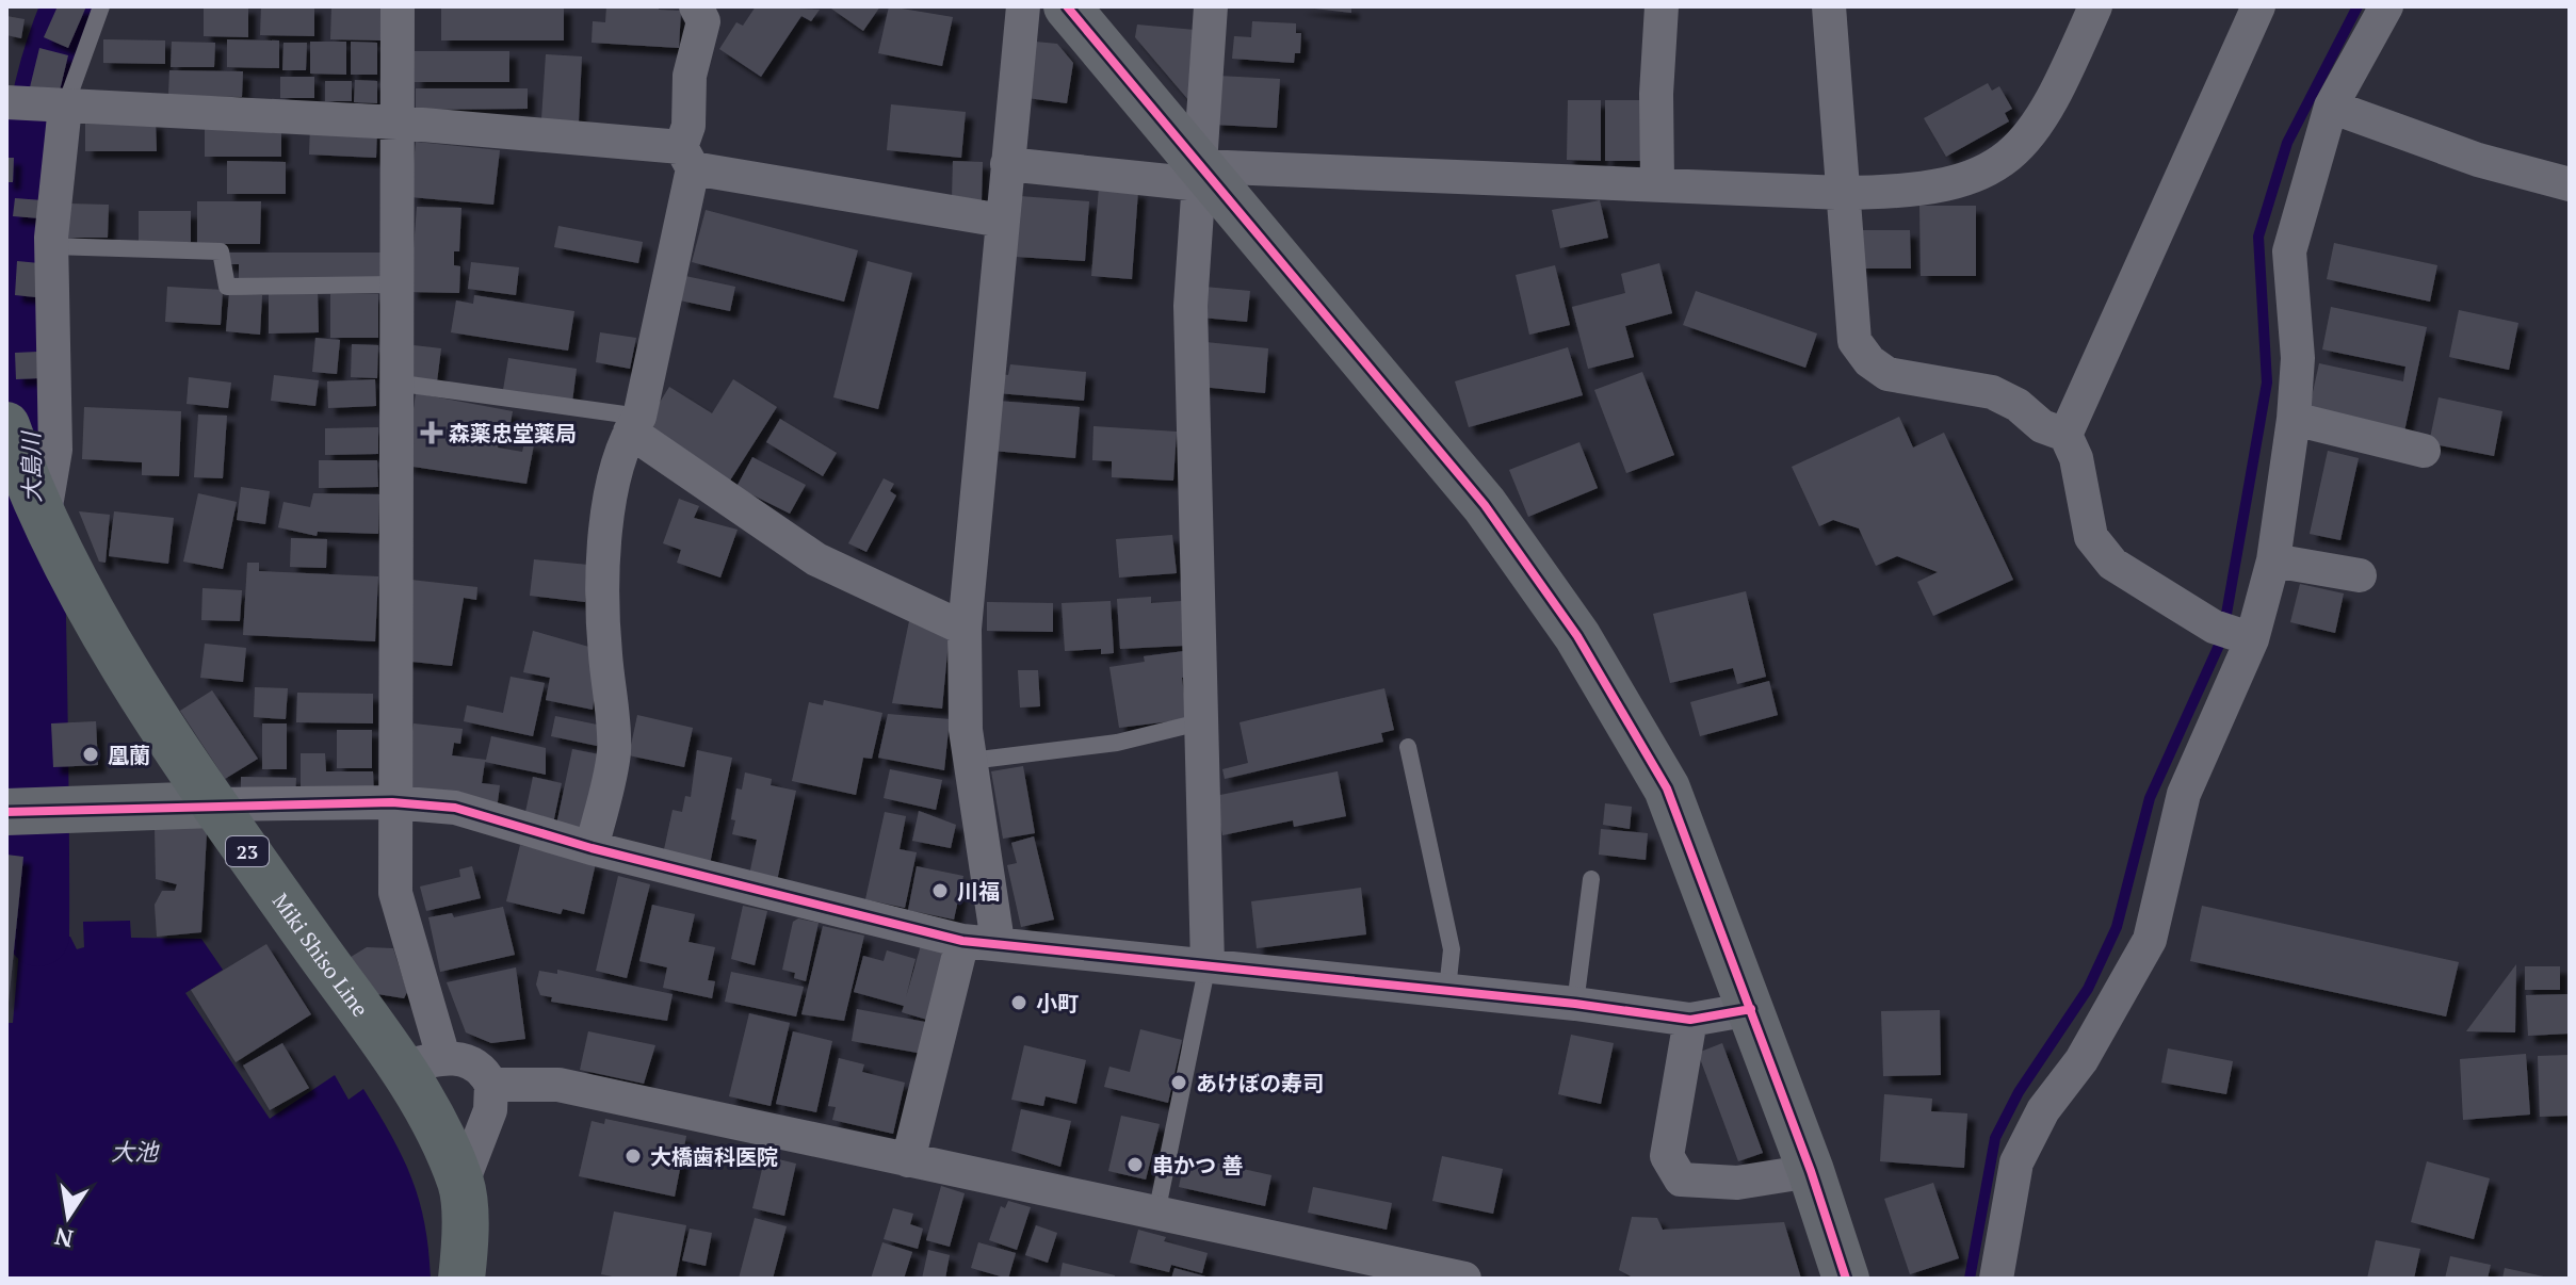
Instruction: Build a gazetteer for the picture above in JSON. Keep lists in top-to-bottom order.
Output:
{
  "streets": {
    "main road": ["23", "Miki Shiso Line"]
  },
  "water": ["大島川", "大池"],
  "places": {
    "health": ["森薬忠堂薬局"],
    "other": [
      "凰蘭",
      "川福",
      "小町",
      "あけぼの寿司",
      "大橋歯科医院",
      "串かつ 善"
    ]
  },
  "north": "bottom"
}
